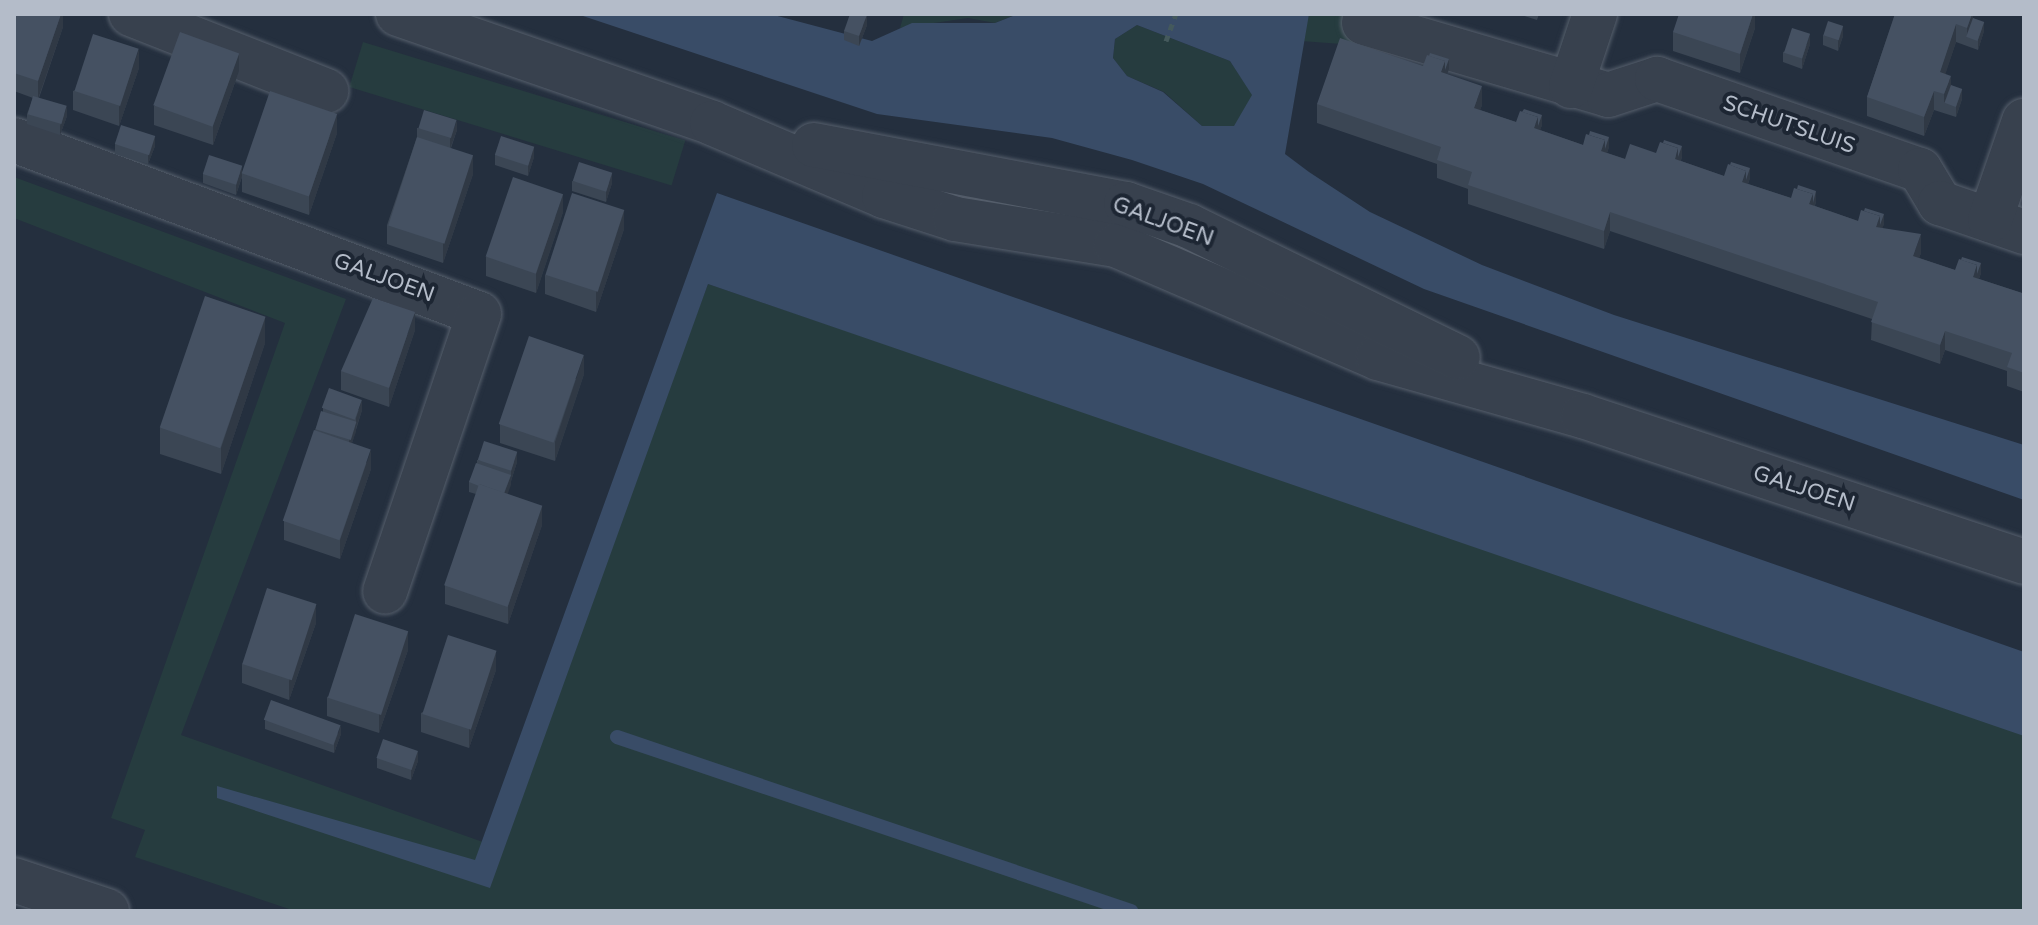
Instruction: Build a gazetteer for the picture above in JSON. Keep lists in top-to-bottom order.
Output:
{
  "streets": {
    "street": ["SCHUTSLUIS", "GALJOEN"]
  }
}
